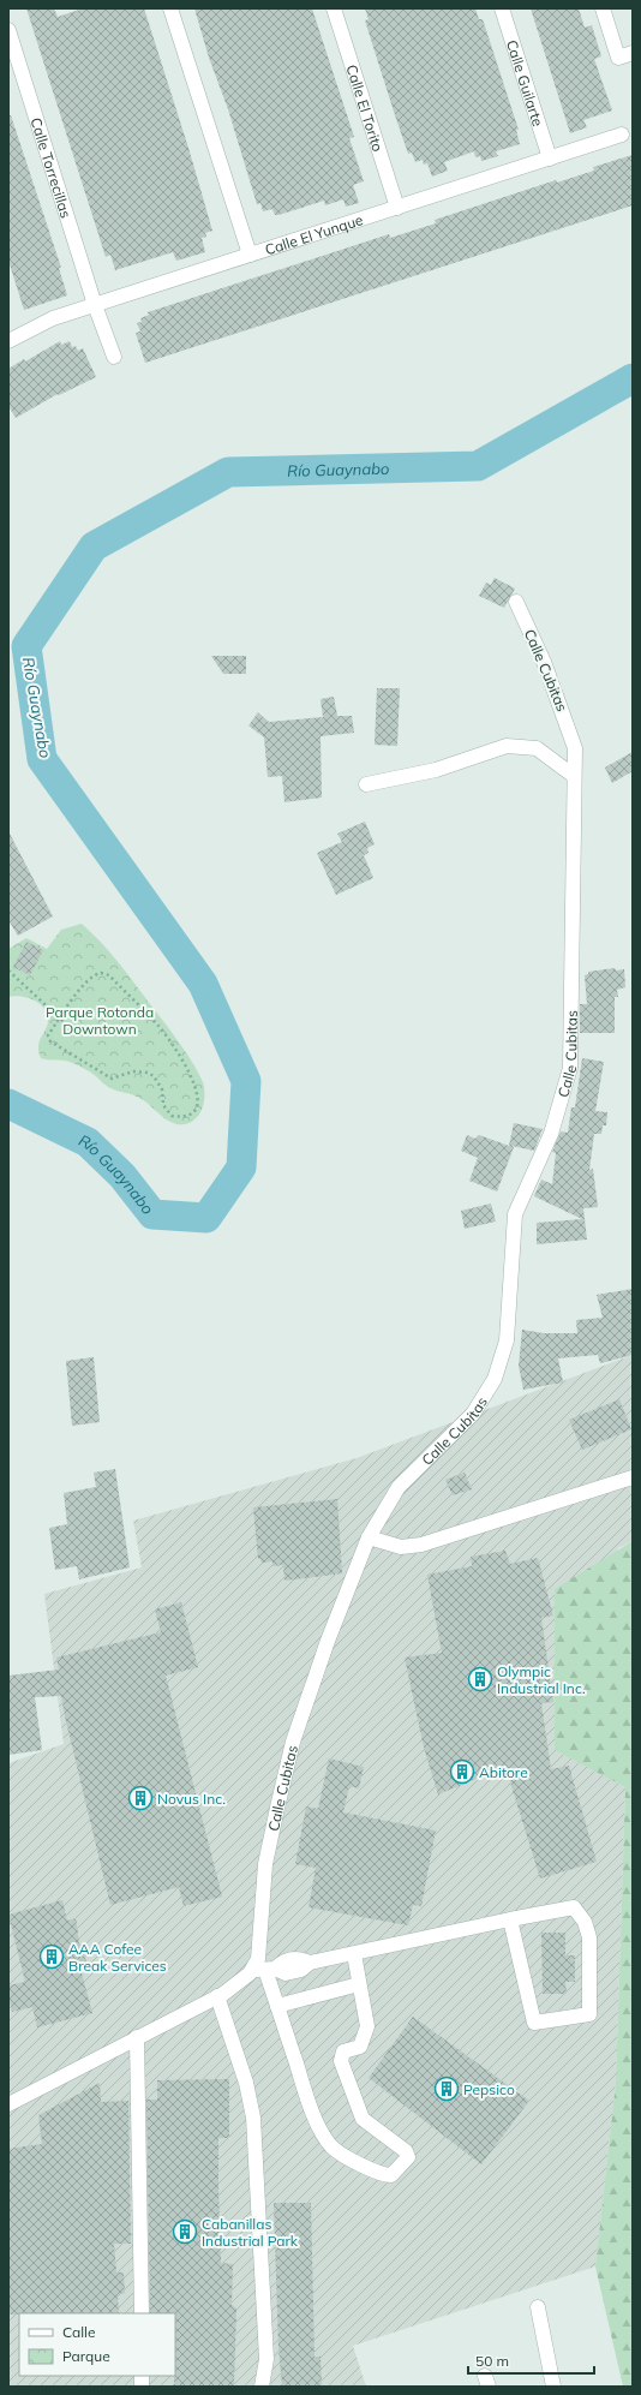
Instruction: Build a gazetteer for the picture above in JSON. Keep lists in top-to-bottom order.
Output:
{
  "streets": {
    "street": [
      "Calle Guilarte",
      "Calle El Torito",
      "Calle Torrecillas",
      "Calle El Yunque",
      "Calle Cubitas"
    ]
  },
  "crossings": [
    ["Calle Guilarte", "Calle El Yunque"],
    ["Calle El Torito", "Calle El Yunque"],
    ["Calle Torrecillas", "Calle El Yunque"]
  ],
  "water": ["Río Guaynabo"],
  "parks": ["Parque Rotonda Downtown"],
  "places": {
    "building": [
      "Olympic Industrial Inc.",
      "Abitore",
      "Novus Inc.",
      "AAA Cofee Break Services",
      "Pepsico",
      "Cabanillas Industrial Park"
    ]
  },
  "legend": ["Calle", "Parque"],
  "scale_bar": "50 m"
}
